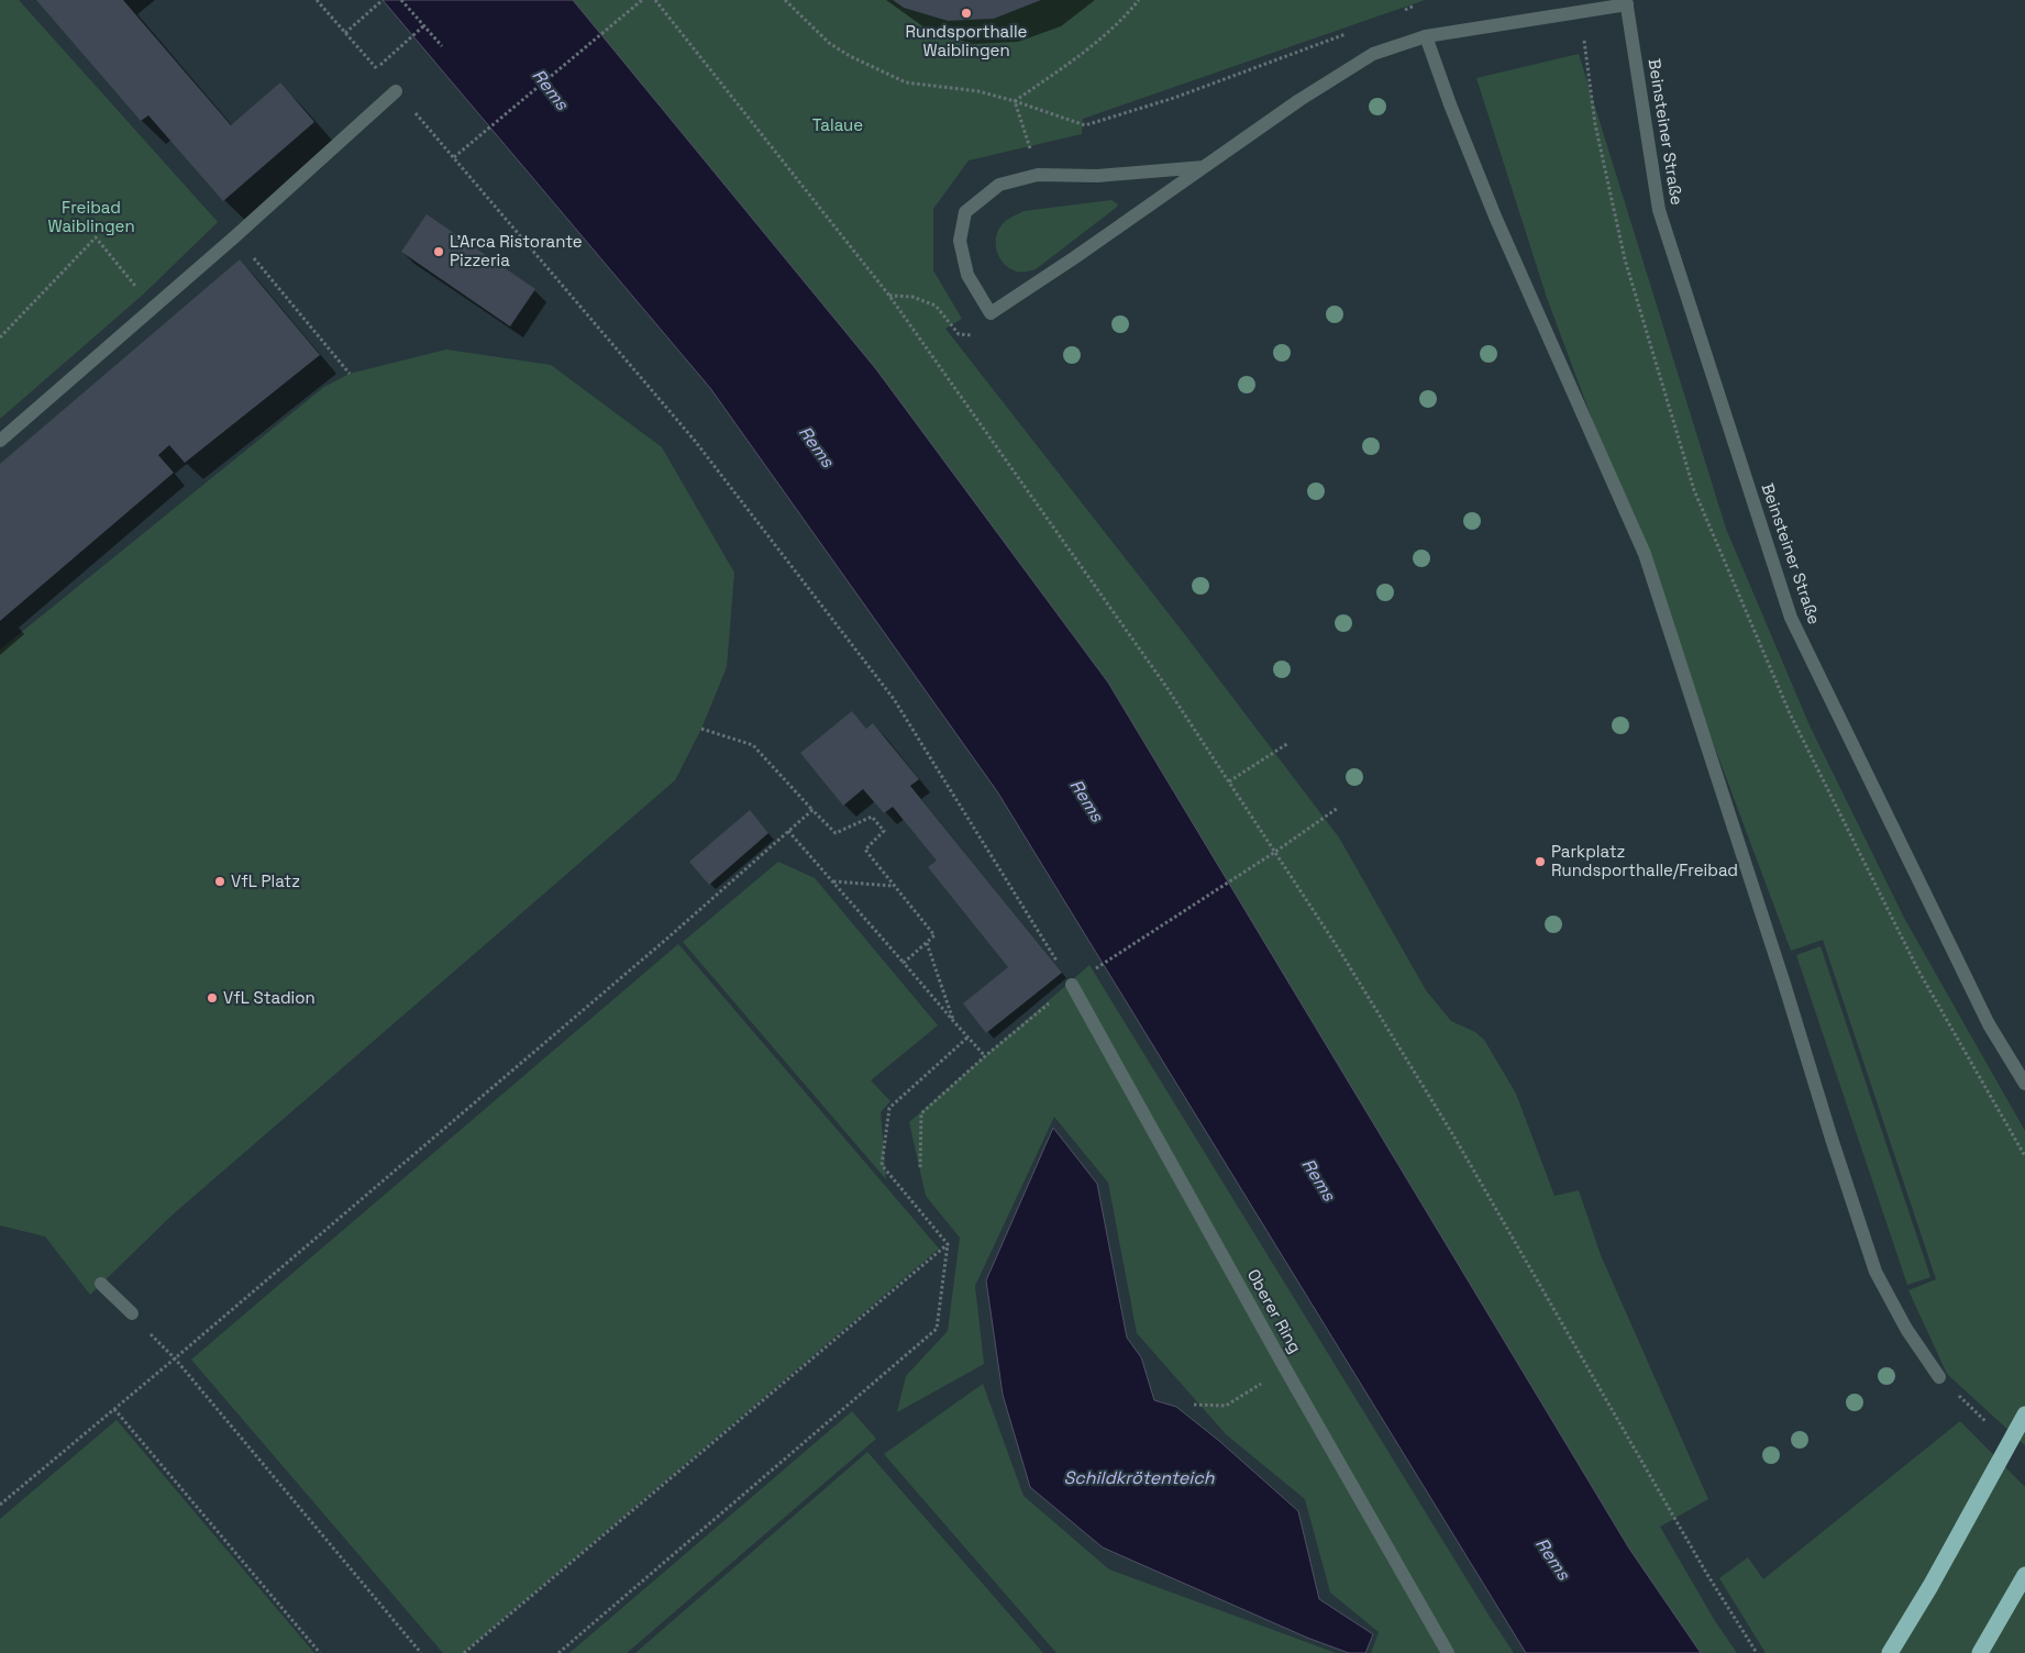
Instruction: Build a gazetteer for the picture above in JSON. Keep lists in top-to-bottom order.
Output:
{
  "streets": {
    "street": ["Beinsteiner Straße", "Oberer Ring"]
  },
  "water": ["Rems", "Schildkrötenteich"],
  "parks": ["Talaue", "Freibad Waiblingen"],
  "places": [
    "Rundsporthalle Waiblingen",
    "L'Arca Ristorante Pizzeria",
    "Parkplatz Rundsporthalle/Freibad",
    "VfL Platz",
    "VfL Stadion"
  ]
}
